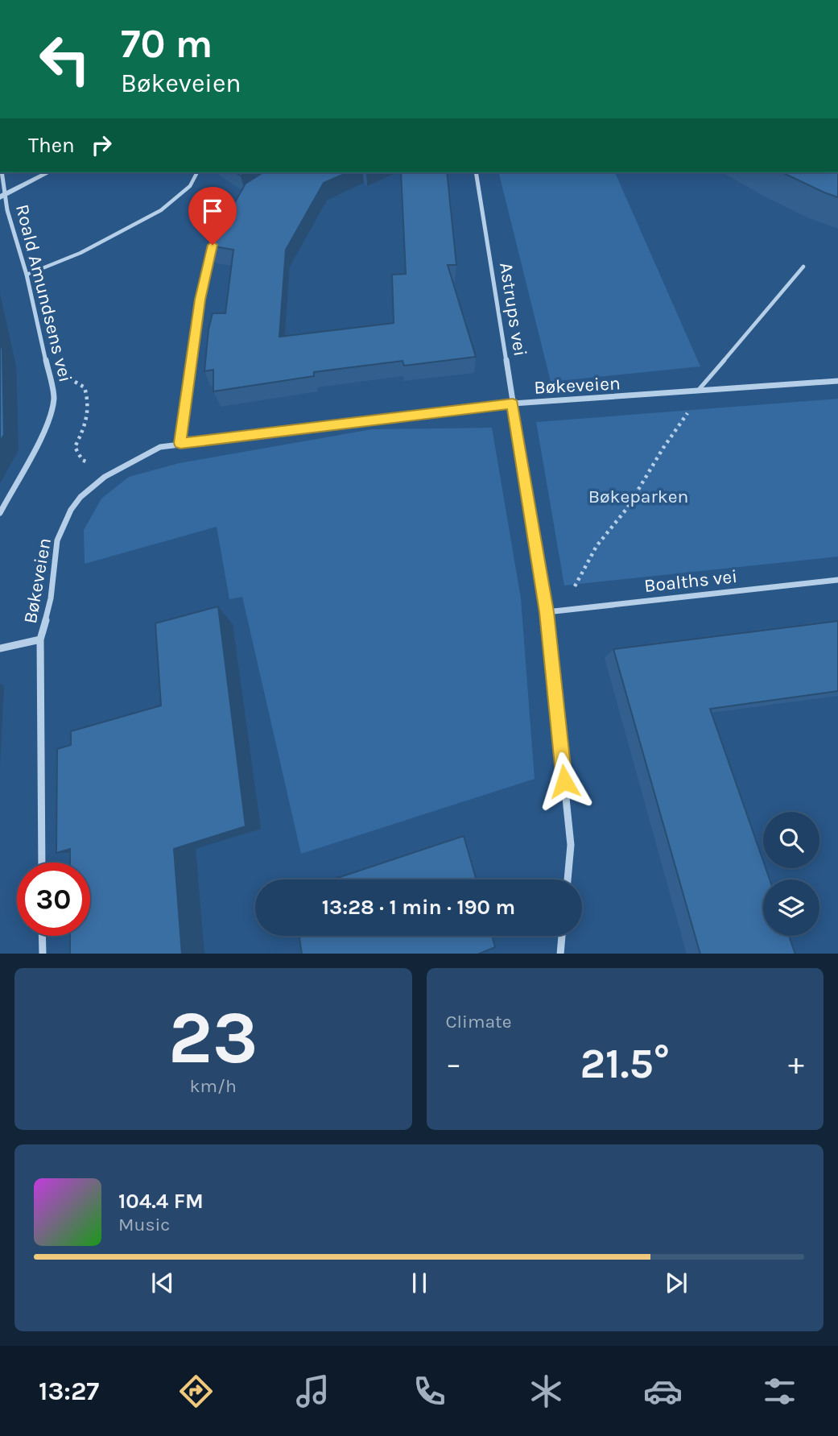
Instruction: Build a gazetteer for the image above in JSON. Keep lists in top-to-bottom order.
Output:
{
  "streets": {
    "street": [
      "Roald Amundsens vei",
      "Astrups vei",
      "Bøkeveien",
      "Boalths vei"
    ]
  },
  "crossings": [
    ["Astrups vei", "Bøkeveien"],
    ["Astrups vei", "Boalths vei"]
  ],
  "parks": ["Bøkeparken"],
  "page": {
    "turn": ["70 m", "Bøkeveien"],
    "then": "Then",
    "limit": "30",
    "trip": "13:28 · 1 min · 190 m",
    "tile": [
      ["23", "km/h"],
      "Climate"
    ],
    "heat": ["−", "21.5°", "+"],
    "song": ["104.4 FM", "Music"],
    "tabs": "13:27"
  }
}
